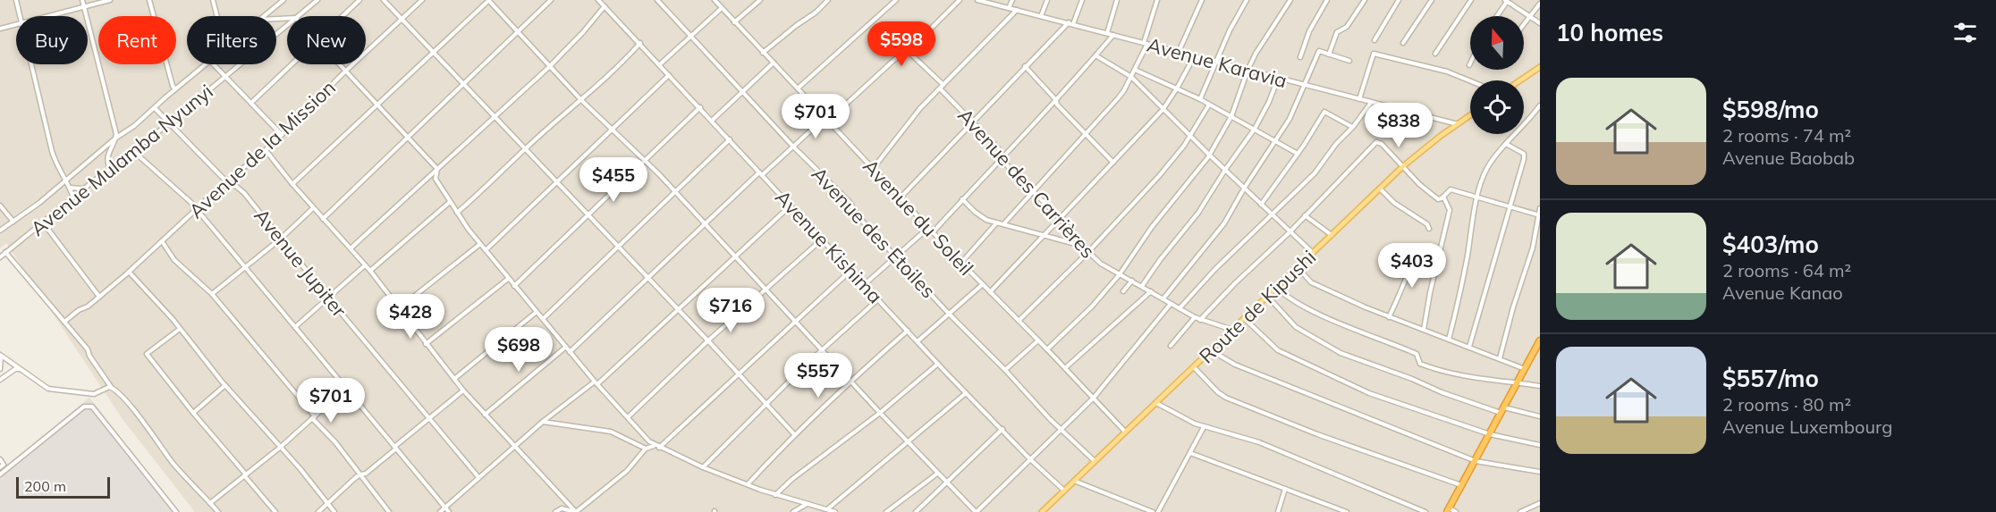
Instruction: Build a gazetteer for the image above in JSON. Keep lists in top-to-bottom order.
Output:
{
  "streets": {
    "main road": ["Route de Kipushi"],
    "street": [
      "Avenue Karavia",
      "Avenue de la Mission",
      "Avenue Mulamba Nyunyi",
      "Avenue des Carrières",
      "Avenue du Soleil",
      "Avenue des Etoiles",
      "Avenue Kishima",
      "Avenue Jupiter"
    ]
  },
  "crossings": [
    ["Avenue Karavia", "Route de Kipushi"],
    ["Avenue de la Mission", "Avenue Jupiter"],
    ["Avenue Mulamba Nyunyi", "Avenue Jupiter"],
    ["Avenue des Carrières", "Route de Kipushi"],
    ["Avenue du Soleil", "Route de Kipushi"],
    ["Avenue des Etoiles", "Route de Kipushi"],
    ["Avenue Kishima", "Route de Kipushi"]
  ],
  "scale_bar": "200 m",
  "north": "top",
  "page": {
    "heading": "10 homes",
    "chip": [
      "Buy",
      "Rent",
      "Filters",
      "New"
    ],
    "price": [
      "$598",
      "$701",
      "$838",
      "$455",
      "$403",
      "$716",
      "$428",
      "$698",
      "$557",
      "$701"
    ],
    "list": [
      {
        "name": "$598/mo",
        "note": "2 rooms · 74 m² · Avenue Baobab"
      },
      {
        "name": "$403/mo",
        "note": "2 rooms · 64 m² · Avenue Kanao"
      },
      {
        "name": "$557/mo",
        "note": "2 rooms · 80 m² · Avenue Luxembourg"
      }
    ],
    "scale": "200 m"
  }
}
